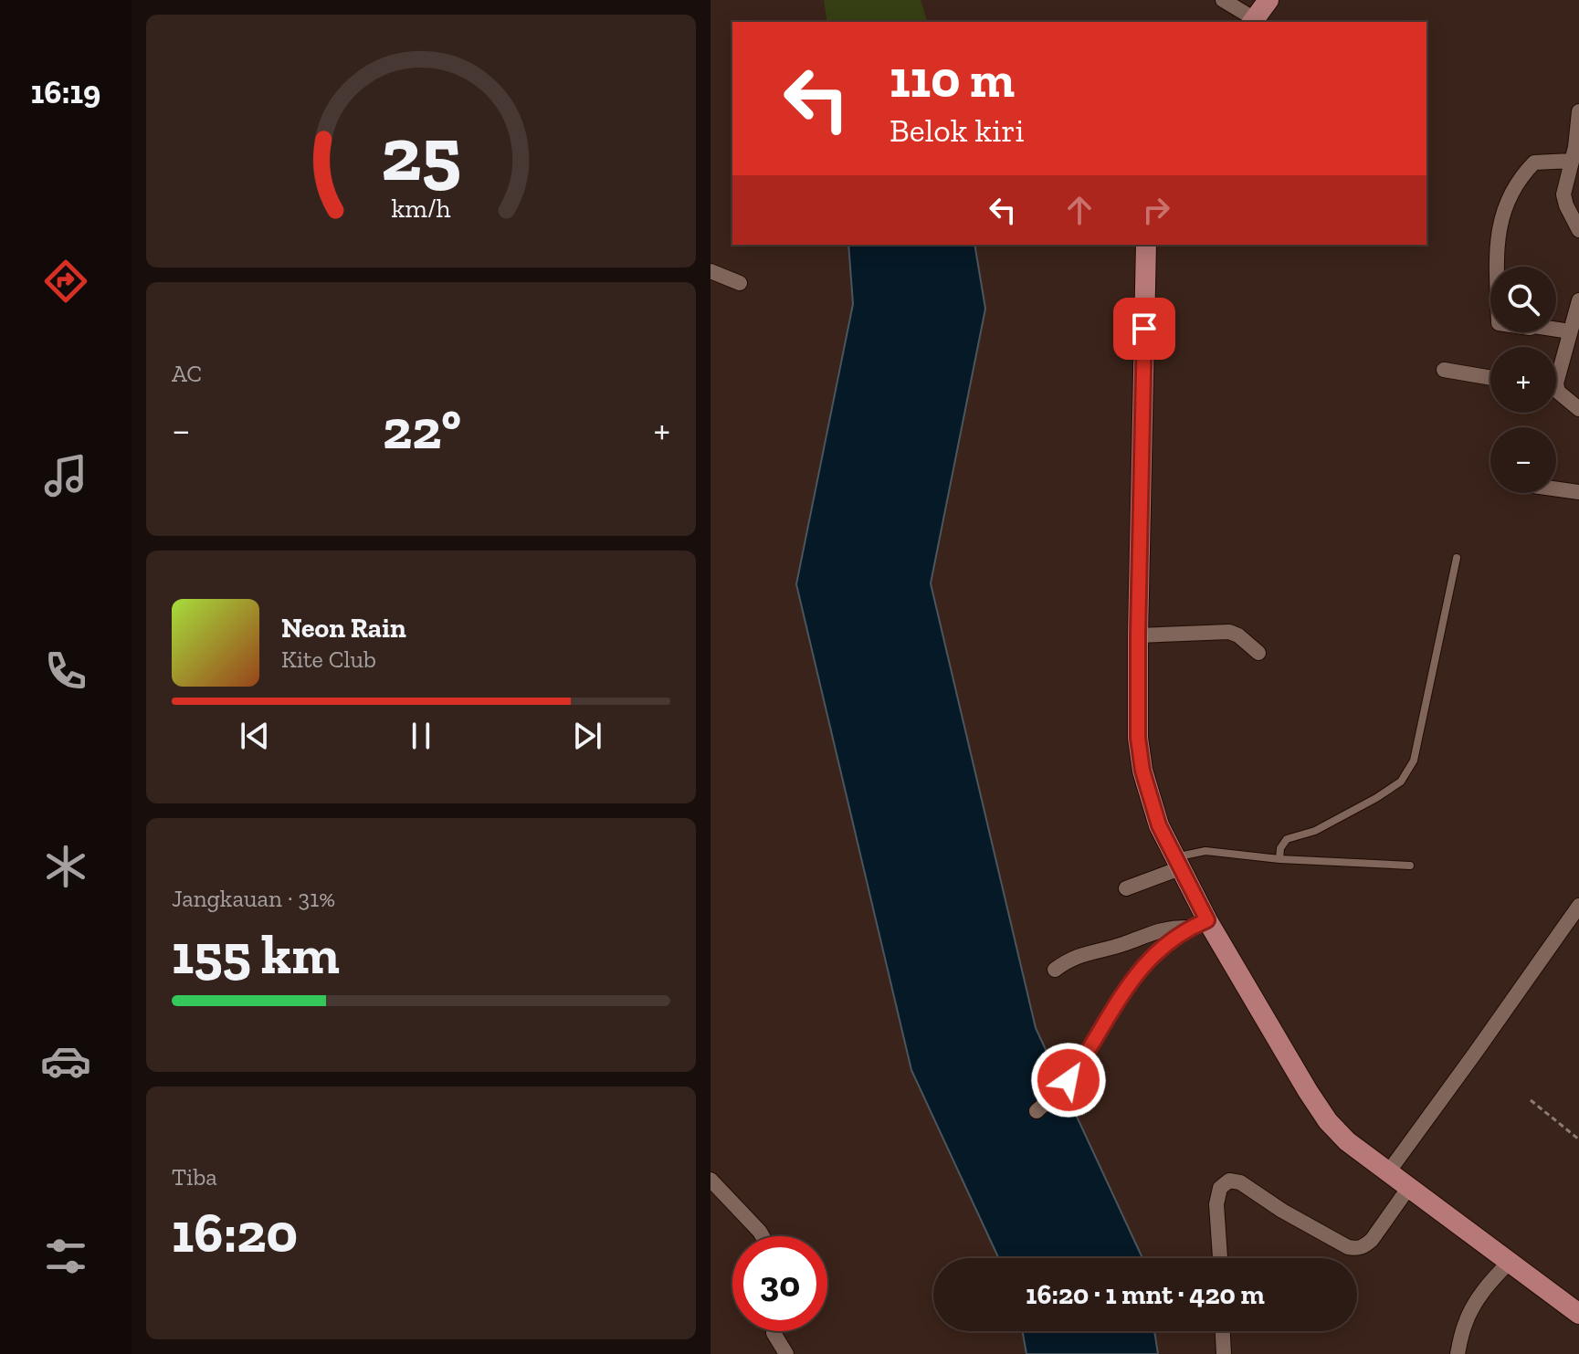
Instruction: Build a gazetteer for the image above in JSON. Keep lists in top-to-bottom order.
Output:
{
  "page": {
    "tabs": "16:19",
    "turn": ["110 m", "Belok kiri"],
    "map_buttons": ["+", "−"],
    "tile": [
      "AC",
      ["Jangkauan · 31%", "155 km"],
      ["Tiba", "16:20"]
    ],
    "heat": ["−", "22°", "+"],
    "song": ["Neon Rain", "Kite Club"],
    "limit": "30",
    "trip": "16:20 · 1 mnt · 420 m",
    "gauge": ["25", "km/h"]
  }
}
